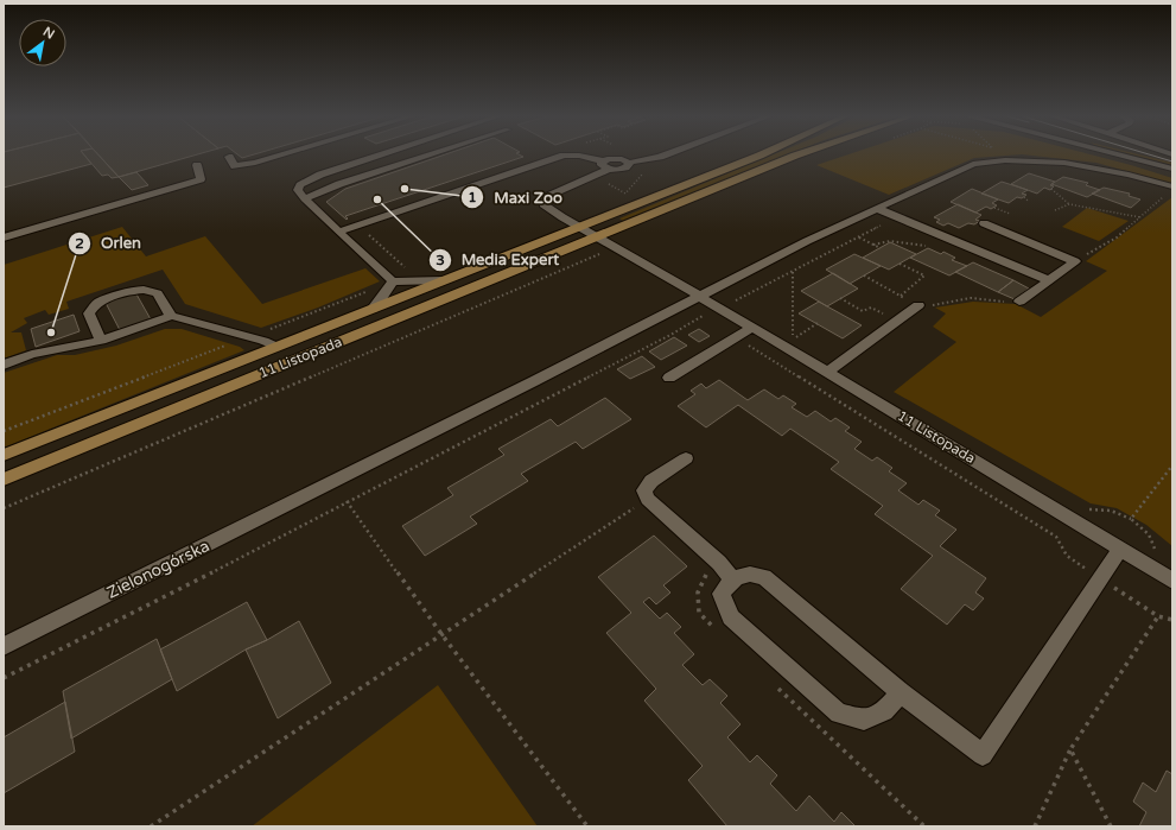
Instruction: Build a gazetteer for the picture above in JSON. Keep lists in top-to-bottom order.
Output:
{
  "streets": {
    "main road": ["11 Listopada"],
    "street": ["Zielonogórska"]
  },
  "places": ["Maxi Zoo", "Media Expert", "Orlen"],
  "north": "top right"
}
